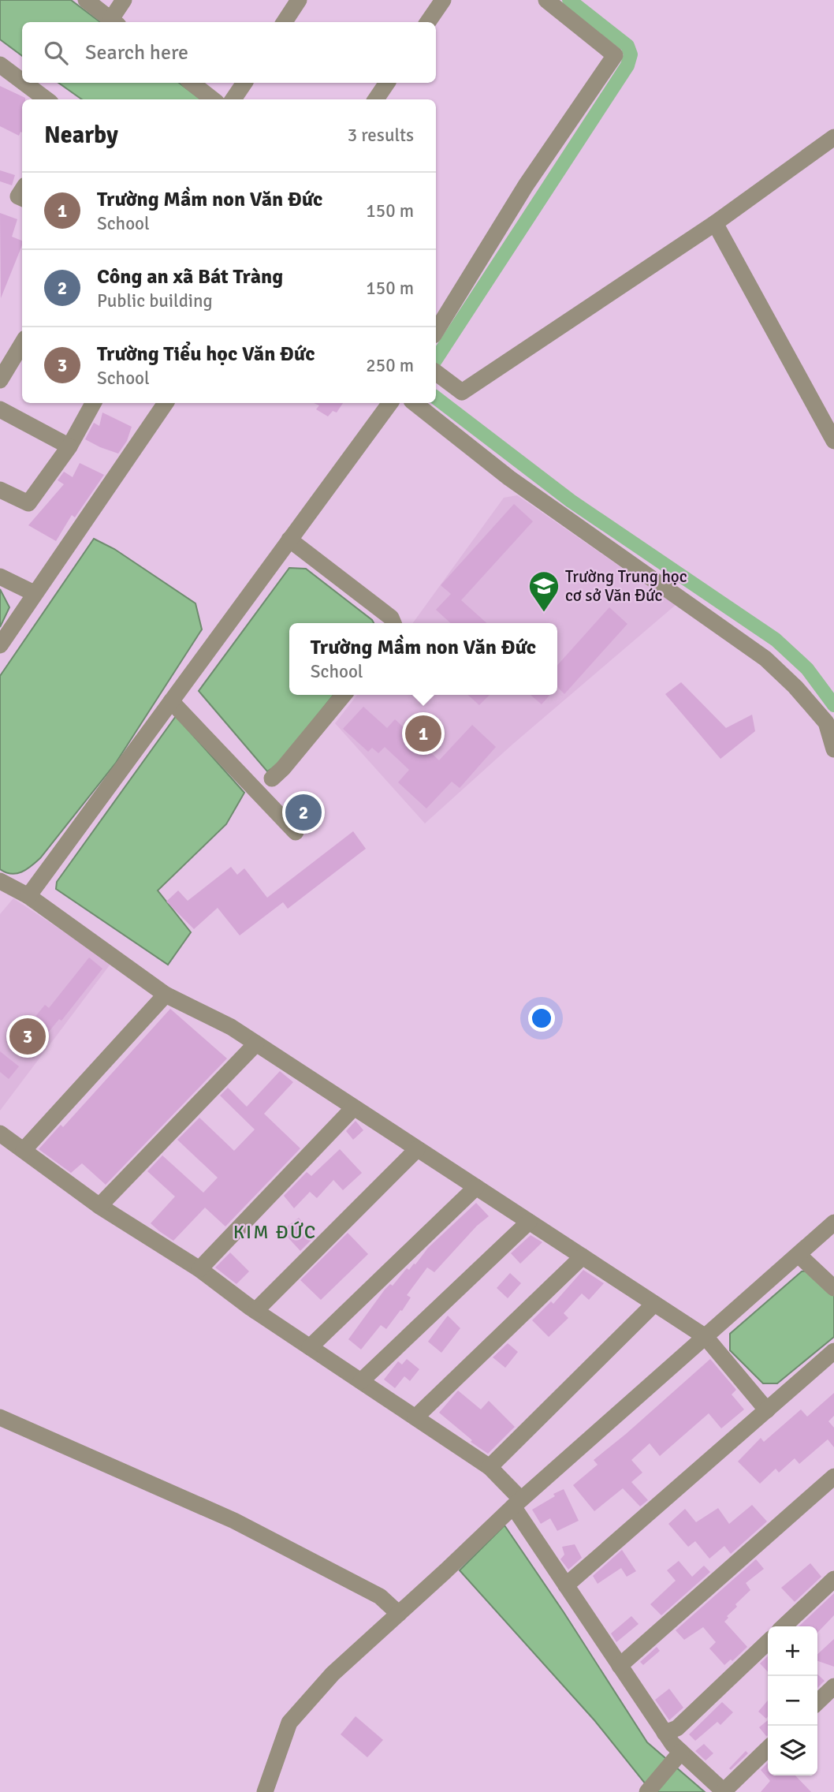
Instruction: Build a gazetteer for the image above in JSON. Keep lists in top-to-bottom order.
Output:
{
  "districts": ["KIM ĐỨC"],
  "places": {
    "school or university": ["Trường Trung học cơ sở Văn Đức"]
  },
  "page": {
    "search": "Search here",
    "heading": ["Nearby", "3 results"],
    "list": [
      {
        "mark": "1",
        "name": "Trường Mầm non Văn Đức",
        "note": "School",
        "value": "150 m"
      },
      {
        "mark": "2",
        "name": "Công an xã Bát Tràng",
        "note": "Public building",
        "value": "150 m"
      },
      {
        "mark": "3",
        "name": "Trường Tiểu học Văn Đức",
        "note": "School",
        "value": "250 m"
      }
    ],
    "popup": ["Trường Mầm non Văn Đức", "School"],
    "pins": ["1", "2", "3"],
    "map_buttons": ["+", "−"]
  }
}
